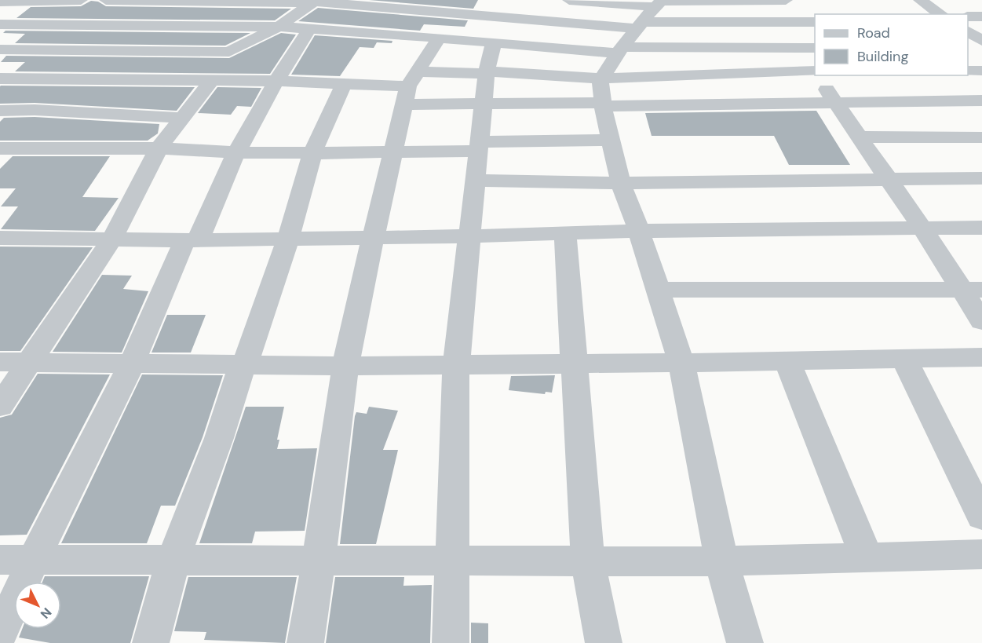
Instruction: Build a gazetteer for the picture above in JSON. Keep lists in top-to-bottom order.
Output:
{
  "legend": ["Road", "Building"],
  "north": "bottom right"
}
